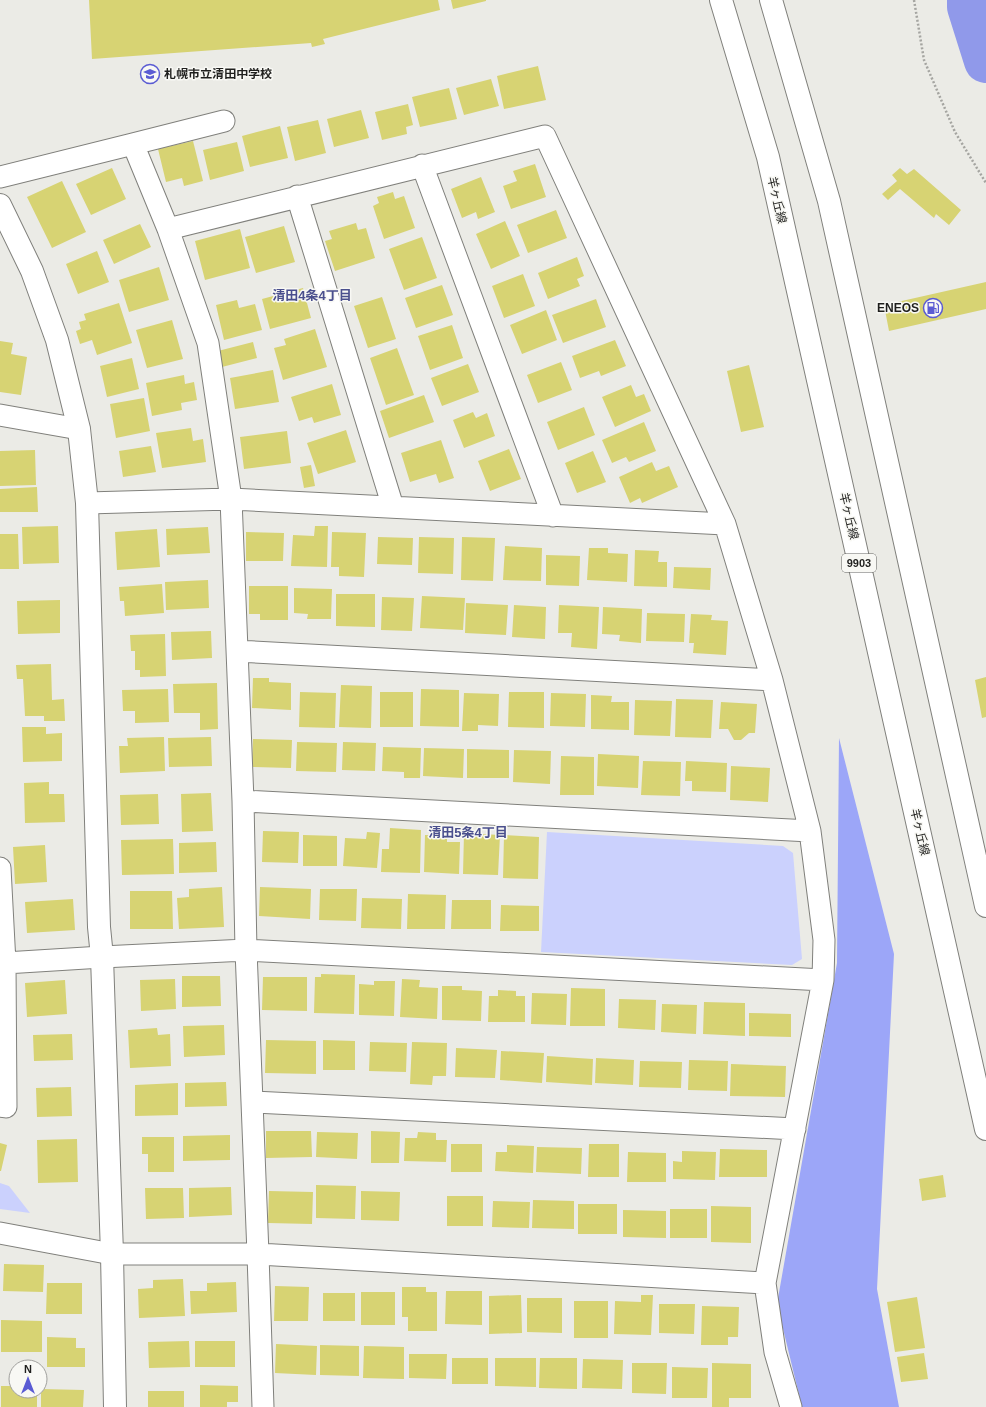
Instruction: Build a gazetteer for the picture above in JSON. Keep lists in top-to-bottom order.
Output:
{
  "streets": {
    "main road": ["羊ヶ丘線", "9903"]
  },
  "districts": ["清田4条4丁目", "清田5条4丁目"],
  "places": {
    "school or university": ["札幌市立清田中学校"],
    "fuel station": ["ENEOS"]
  },
  "north": "top"
}
